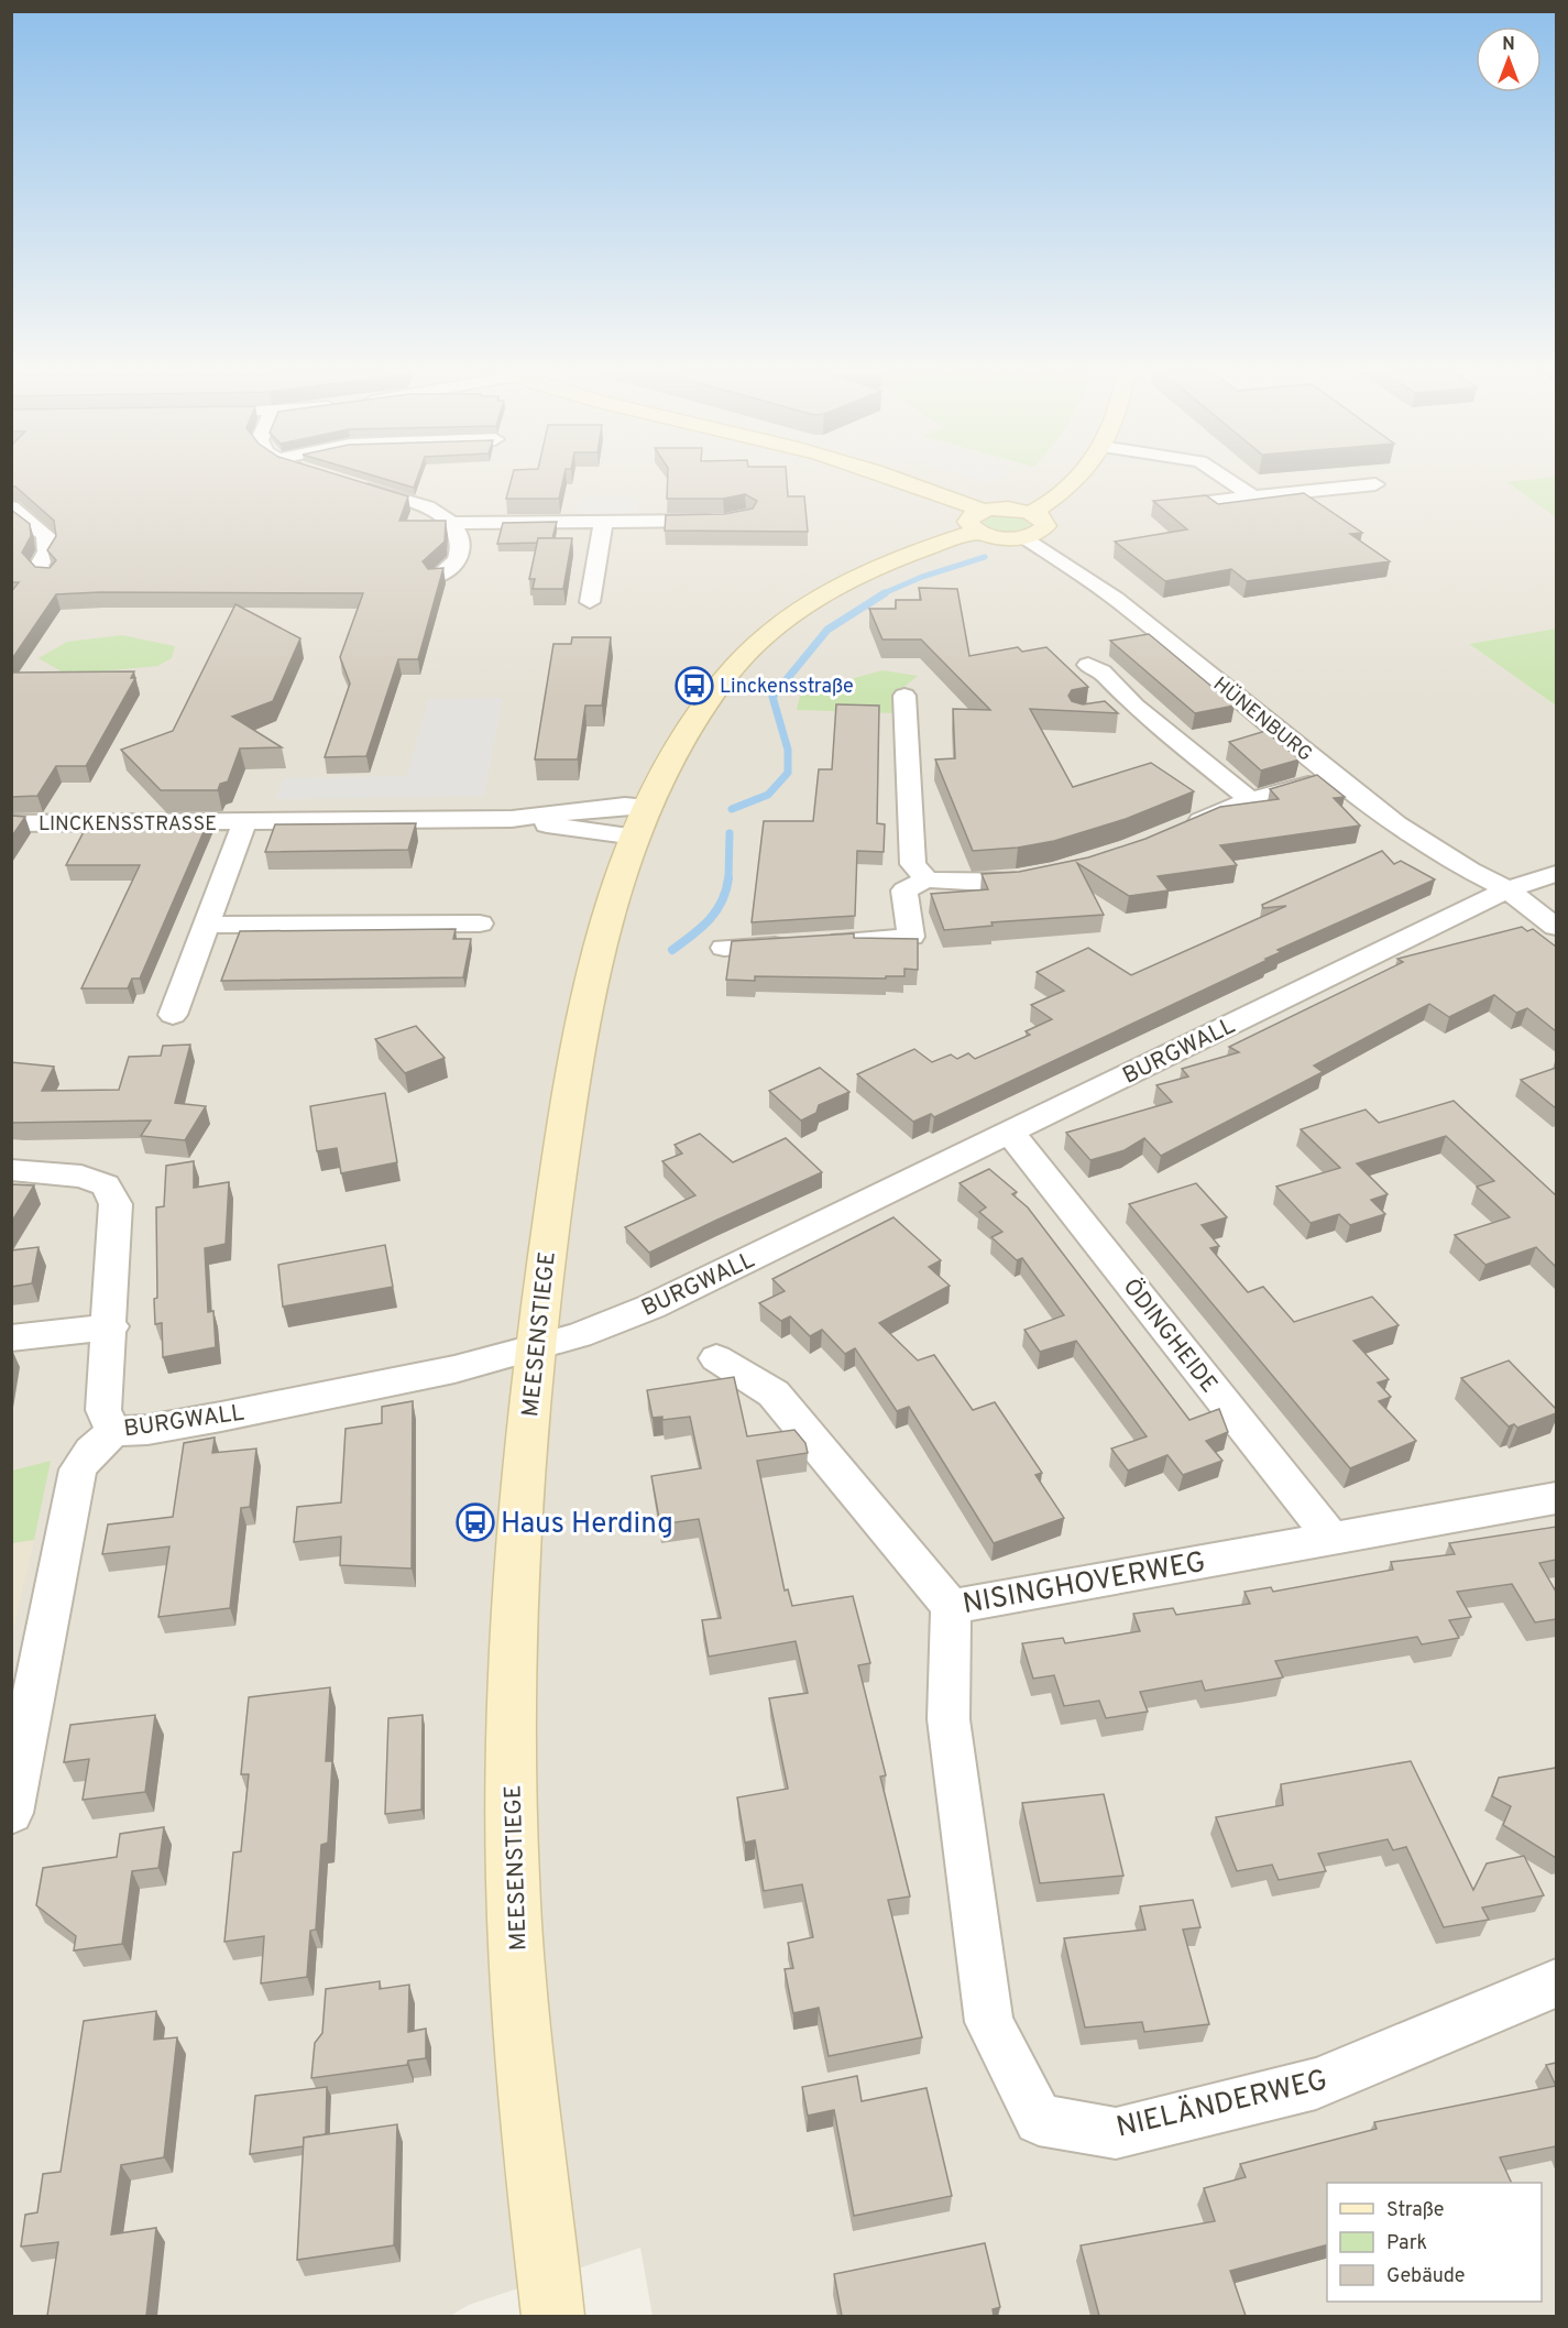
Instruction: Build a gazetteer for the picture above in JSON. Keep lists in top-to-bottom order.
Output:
{
  "streets": {
    "street": [
      "HÜNENBURG",
      "LINCKENSSTRASSE",
      "BURGWALL",
      "MEESENSTIEGE",
      "ÖDINGHEIDE",
      "NISINGHOVERWEG",
      "NIELÄNDERWEG"
    ]
  },
  "crossings": [
    ["HÜNENBURG", "BURGWALL"],
    ["HÜNENBURG", "MEESENSTIEGE"],
    ["LINCKENSSTRASSE", "MEESENSTIEGE"],
    ["BURGWALL", "MEESENSTIEGE"],
    ["BURGWALL", "ÖDINGHEIDE"],
    ["ÖDINGHEIDE", "NISINGHOVERWEG"],
    ["NISINGHOVERWEG", "NIELÄNDERWEG"]
  ],
  "places": {
    "bus stop": ["Linckensstraße", "Haus Herding"]
  },
  "legend": ["Straße", "Park", "Gebäude"],
  "north": "top"
}
